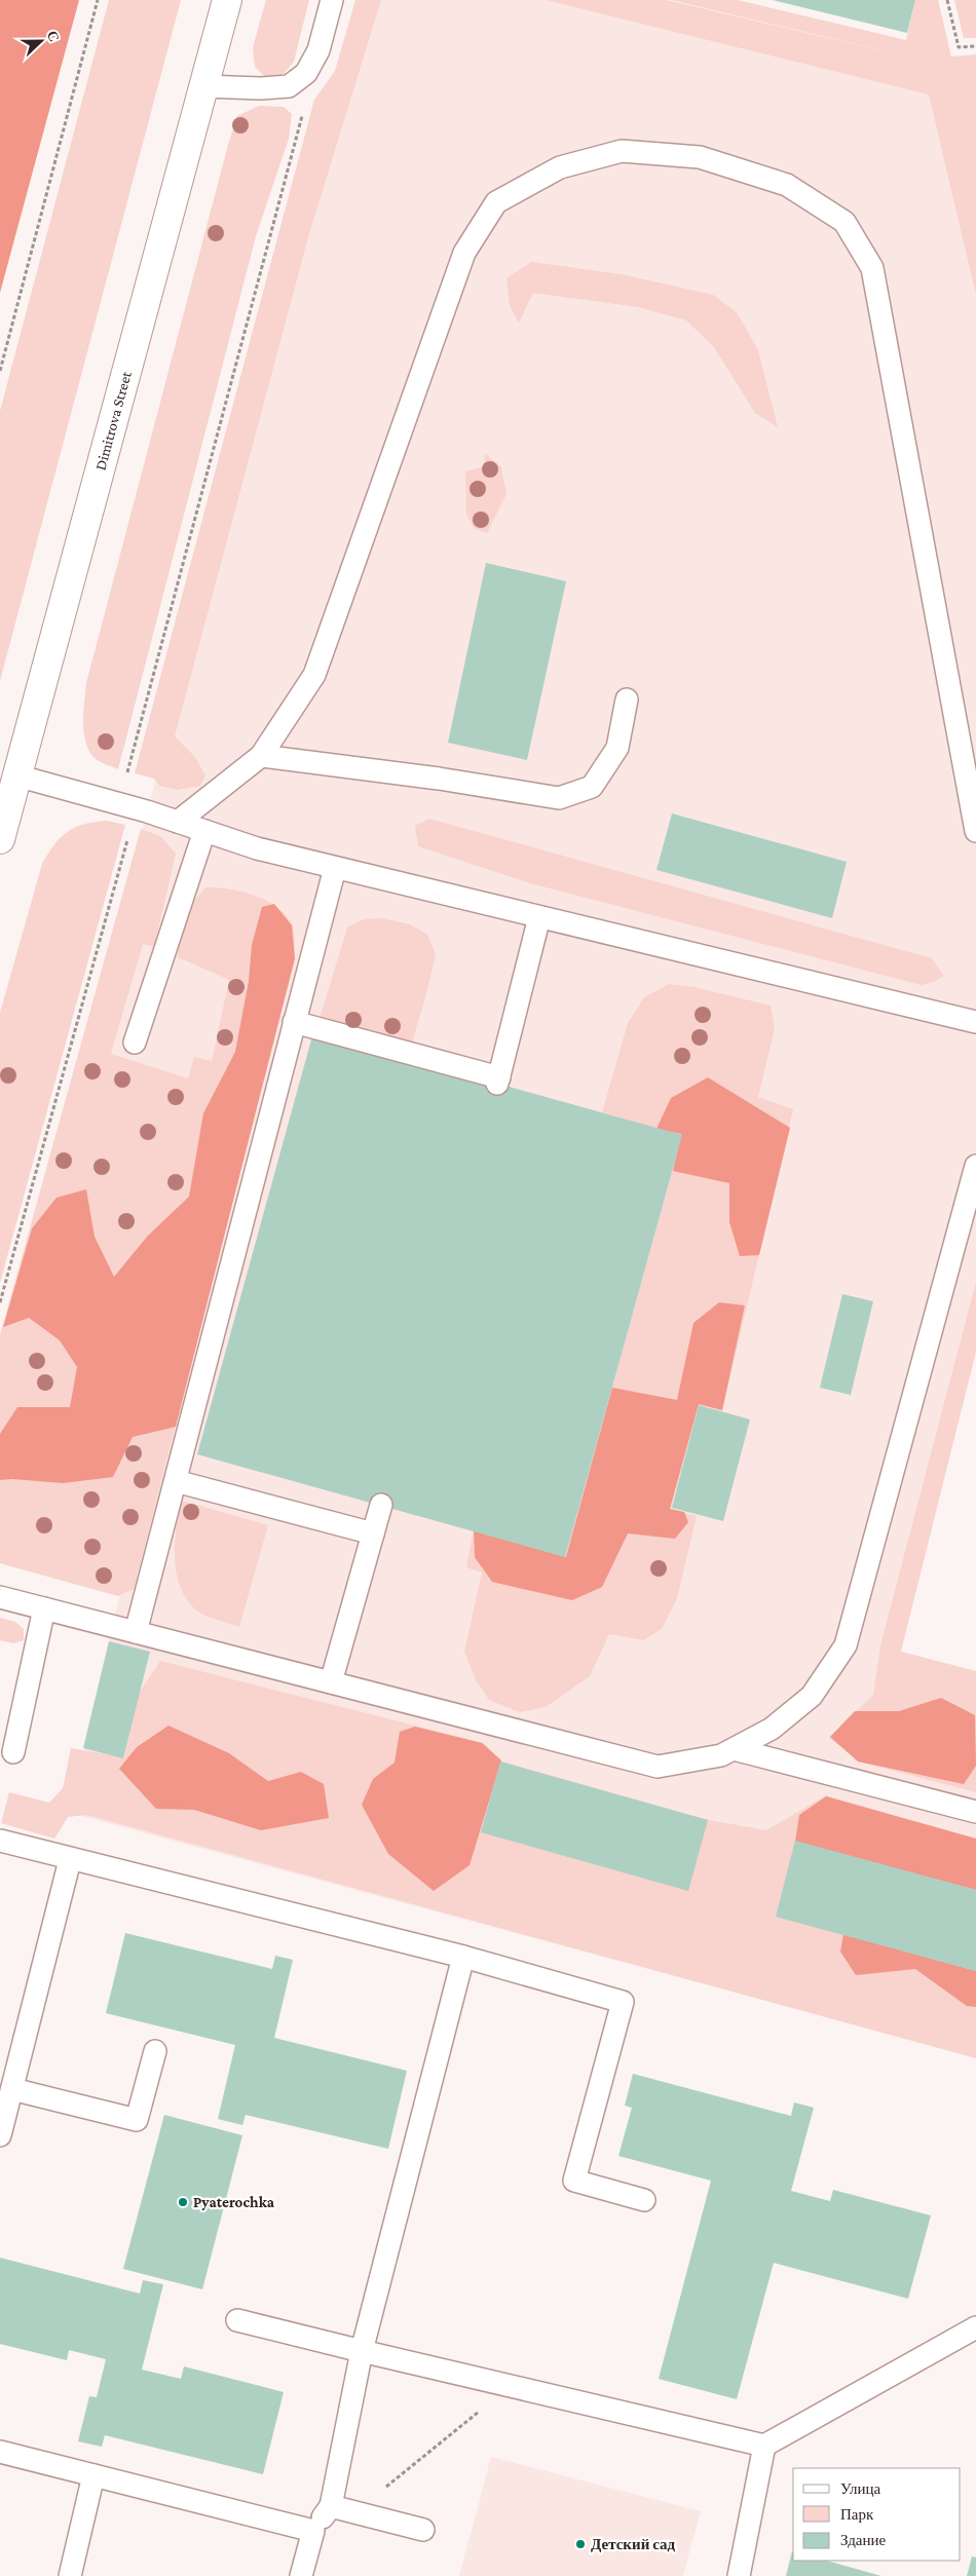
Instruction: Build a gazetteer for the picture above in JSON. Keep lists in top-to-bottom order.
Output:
{
  "streets": {
    "main road": ["Dimitrova Street"]
  },
  "places": ["Pyaterochka", "Детский сад"],
  "legend": ["Улица", "Парк", "Здание"],
  "north": "right"
}
